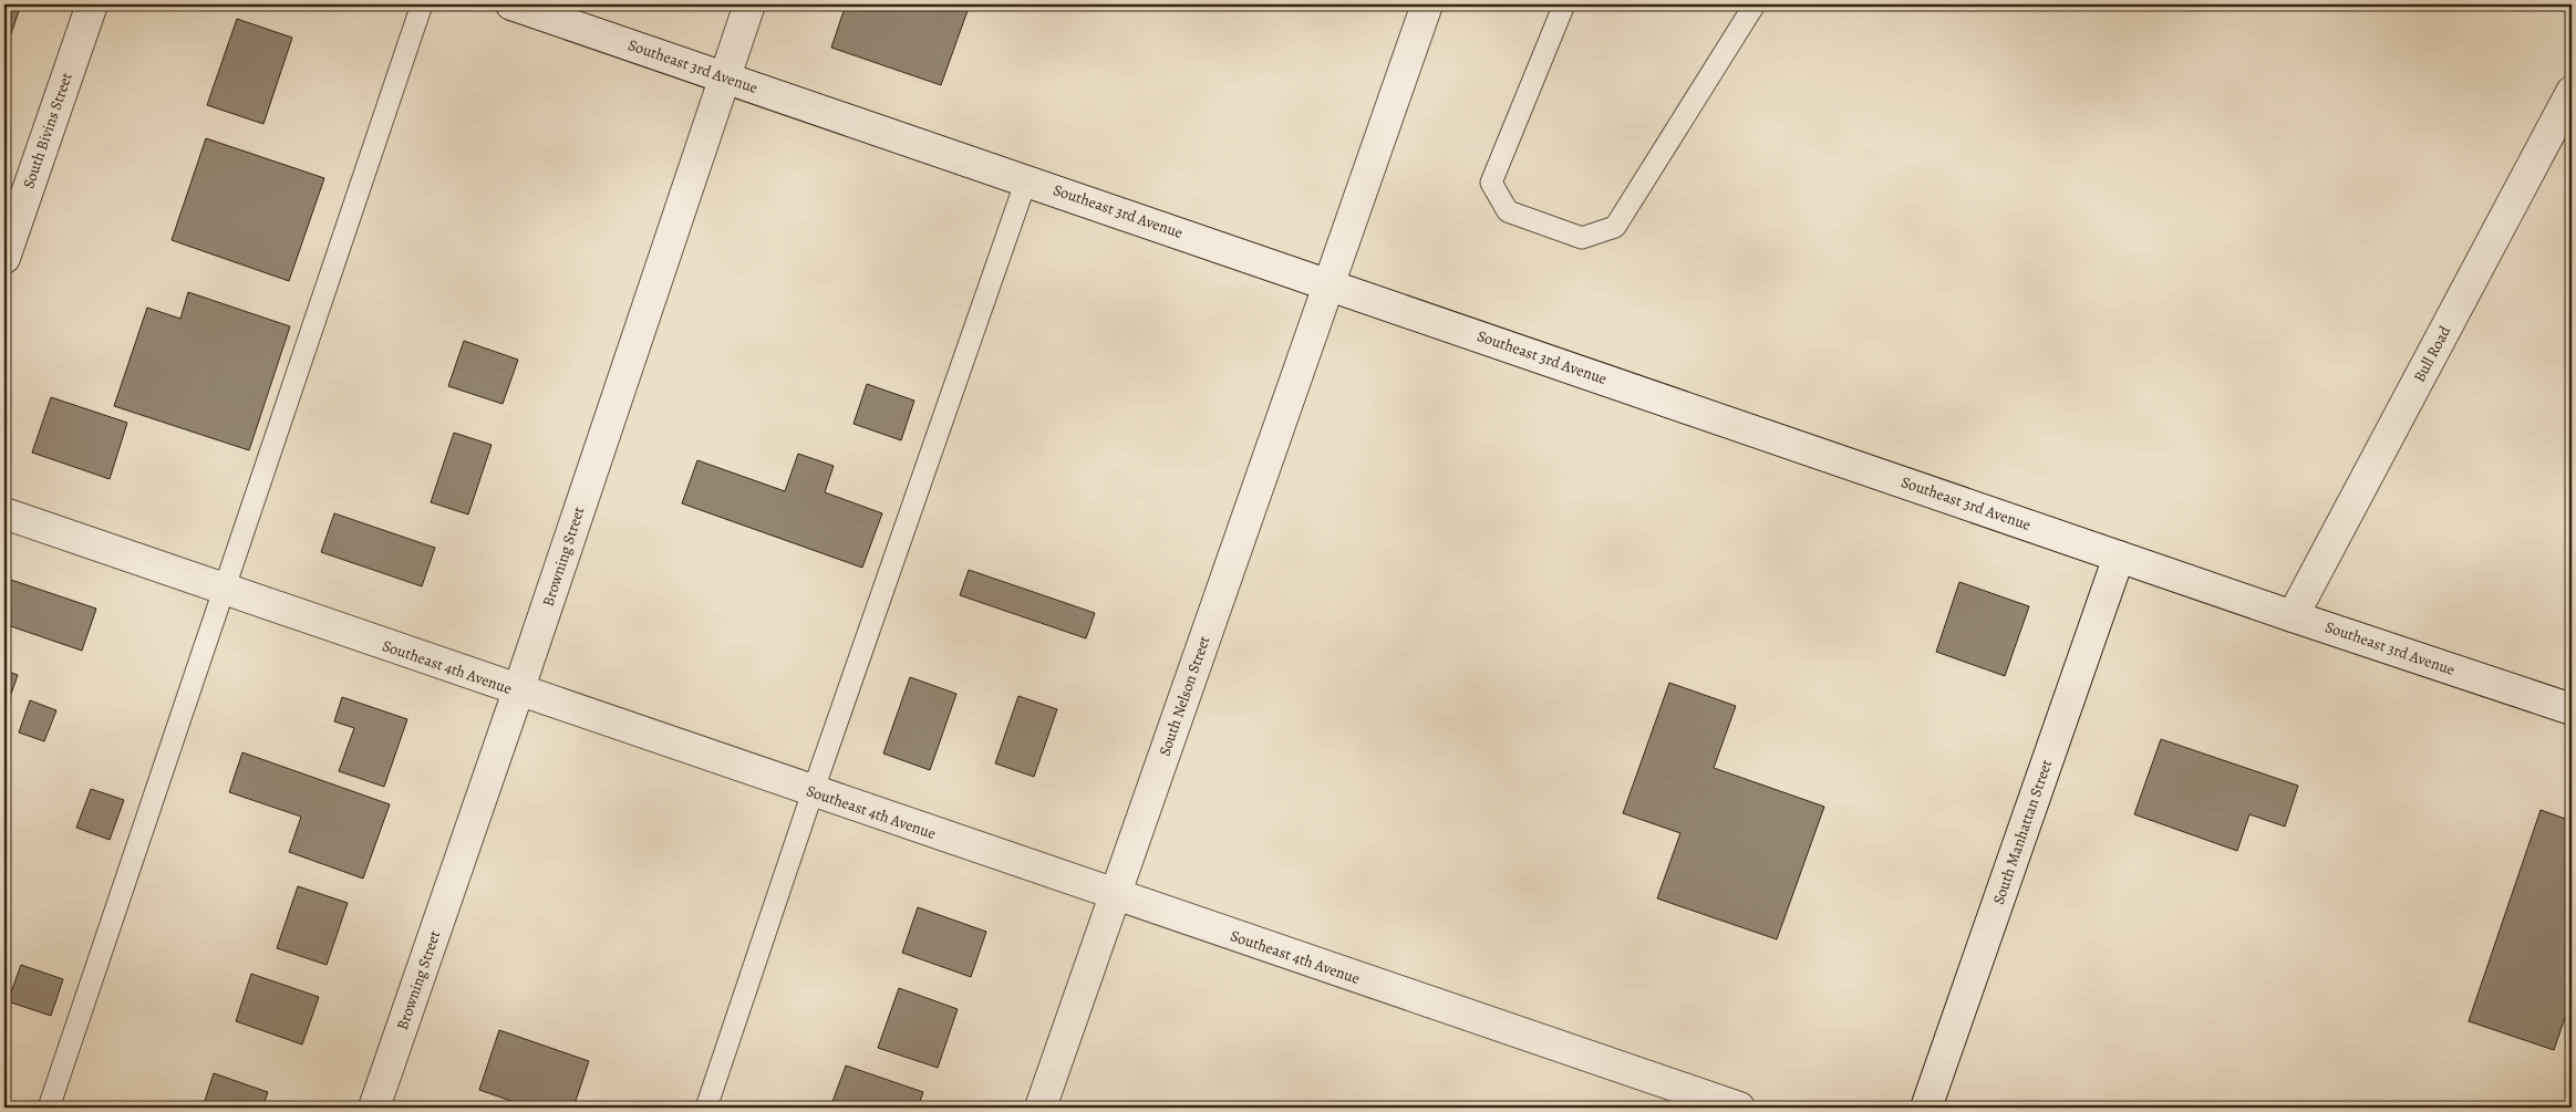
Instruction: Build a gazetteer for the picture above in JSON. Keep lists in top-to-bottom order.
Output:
{
  "streets": {
    "street": [
      "Southeast 3rd Avenue",
      "South Bivins Street",
      "Bull Road",
      "Browning Street",
      "Southeast 4th Avenue",
      "South Nelson Street",
      "South Manhattan Street"
    ]
  },
  "crossings": [
    ["Southeast 3rd Avenue", "Bull Road"],
    ["Southeast 3rd Avenue", "Browning Street"],
    ["Southeast 3rd Avenue", "South Nelson Street"],
    ["Southeast 3rd Avenue", "South Manhattan Street"],
    ["Browning Street", "Southeast 4th Avenue"],
    ["Southeast 4th Avenue", "South Nelson Street"]
  ]
}
